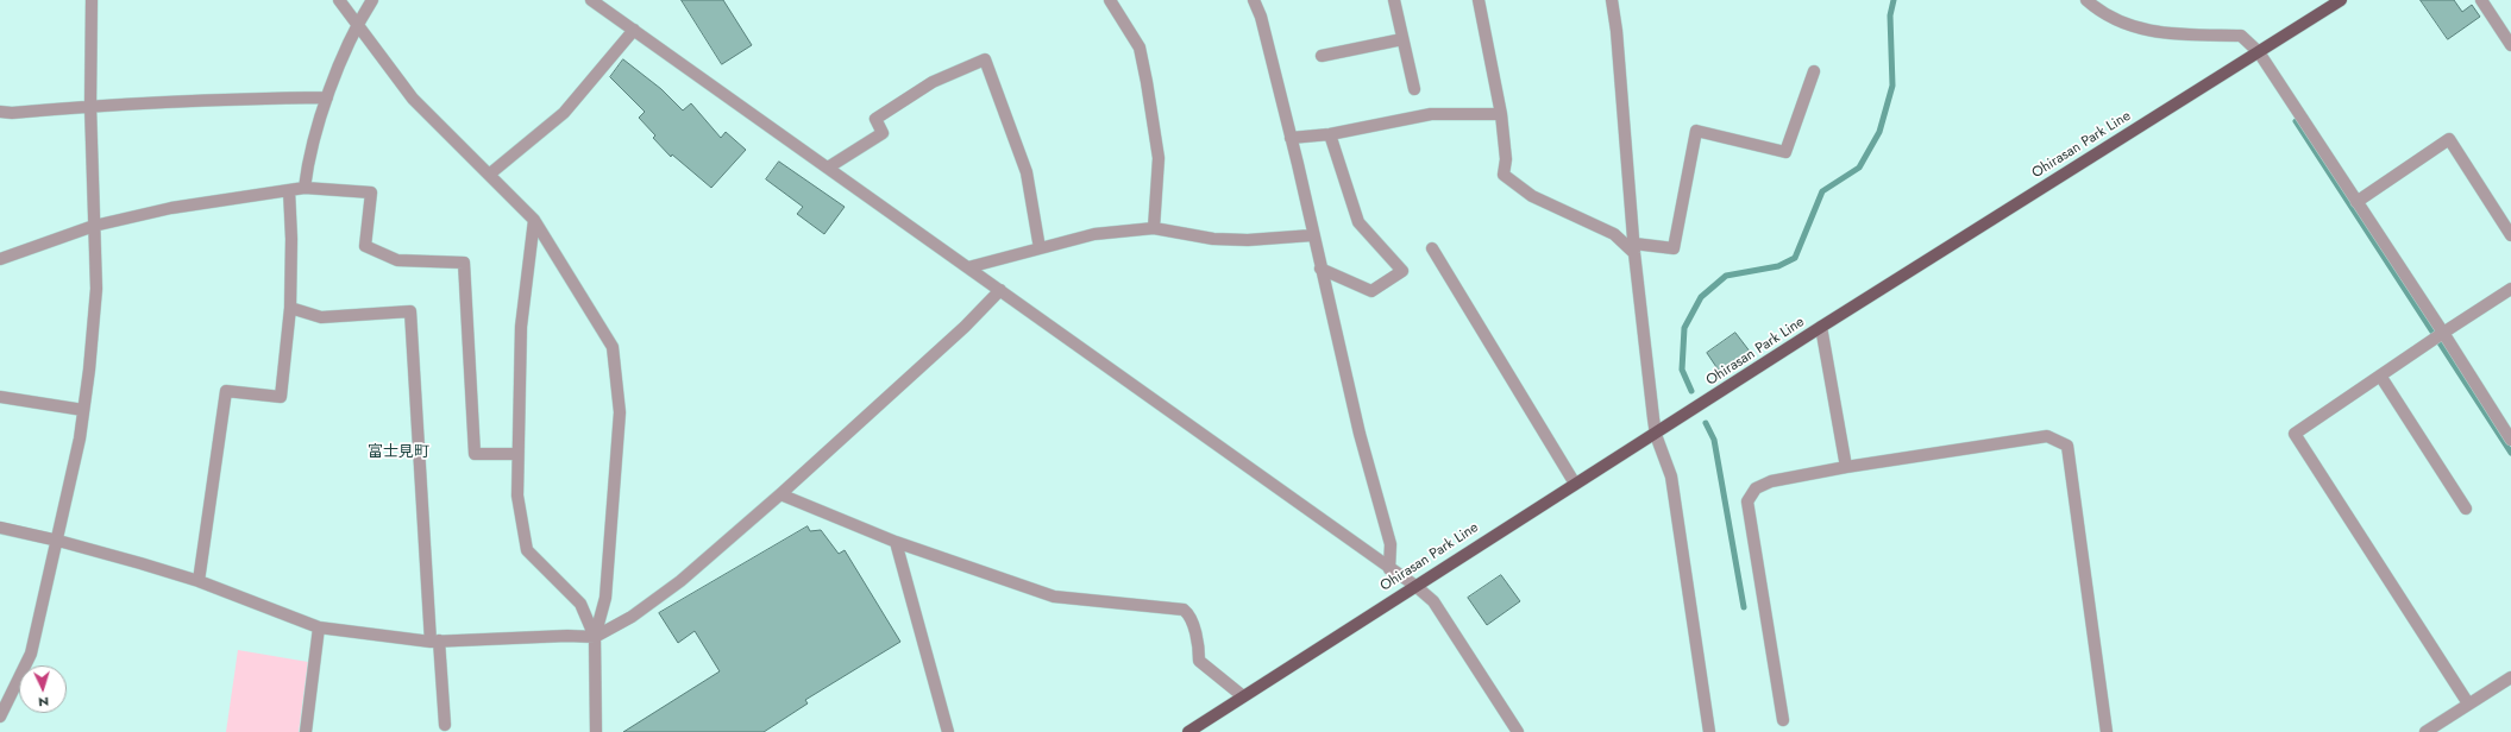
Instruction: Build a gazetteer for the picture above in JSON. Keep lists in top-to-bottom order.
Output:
{
  "streets": {
    "main road": ["Ohirasan Park Line"]
  },
  "districts": ["富士見町"],
  "north": "bottom"
}
